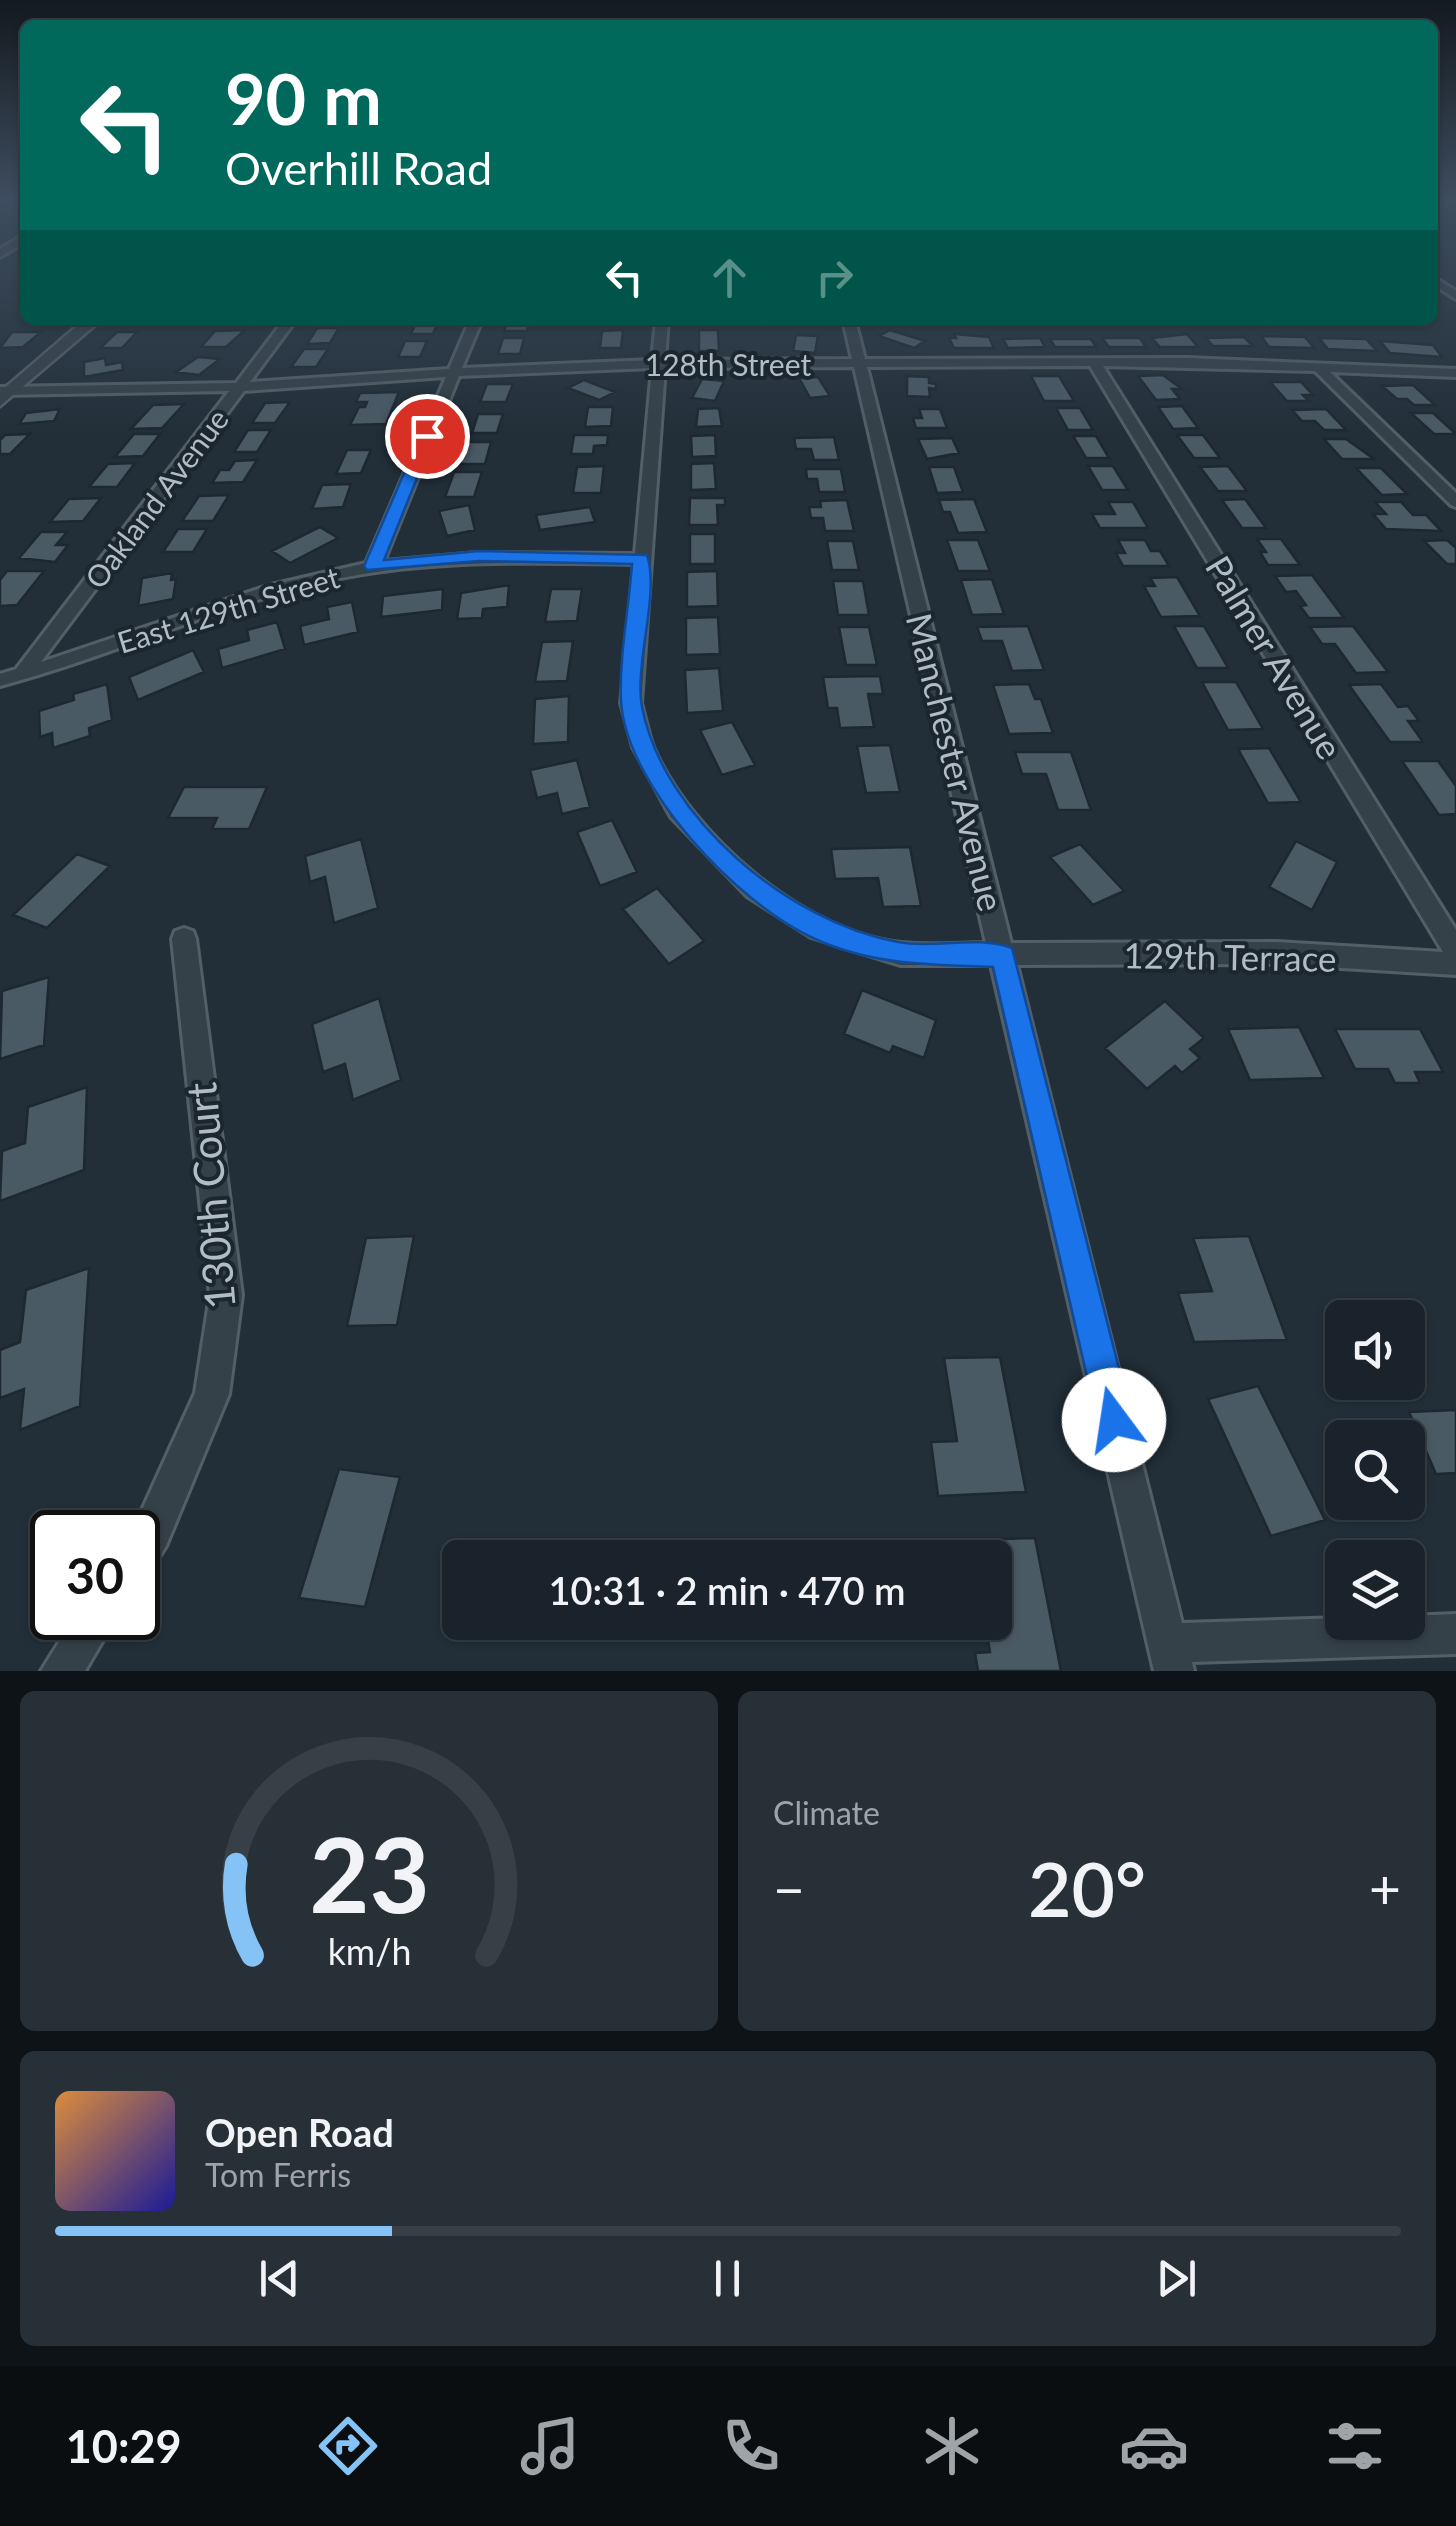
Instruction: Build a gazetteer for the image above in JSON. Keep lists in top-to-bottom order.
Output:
{
  "streets": {
    "street": [
      "128th Street",
      "Oakland Avenue",
      "East 129th Street",
      "Palmer Avenue",
      "Manchester Avenue",
      "129th Terrace",
      "130th Court"
    ]
  },
  "crossings": [
    ["128th Street", "Oakland Avenue"],
    ["128th Street", "Palmer Avenue"],
    ["128th Street", "Manchester Avenue"],
    ["128th Street", "129th Terrace"],
    ["Oakland Avenue", "East 129th Street"],
    ["East 129th Street", "129th Terrace"],
    ["Manchester Avenue", "129th Terrace"]
  ],
  "page": {
    "turn": ["90 m", "Overhill Road"],
    "limit": "30",
    "trip": "10:31 · 2 min · 470 m",
    "tile": "Climate",
    "heat": ["−", "20°", "+"],
    "song": ["Open Road", "Tom Ferris"],
    "tabs": "10:29",
    "gauge": ["23", "km/h"]
  }
}
